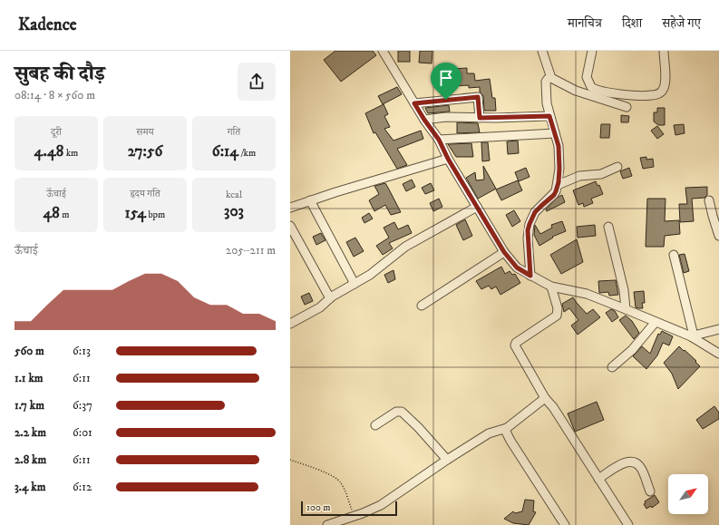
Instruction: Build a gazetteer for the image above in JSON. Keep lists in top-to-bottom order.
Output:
{
  "scale_bar": "100 m",
  "north": "top right",
  "page": {
    "header": "Kadence",
    "nav": ["मानचित्र", "दिशा", "सहेजे गए"],
    "heading": ["सुबह की दौड़", "08:14 · 8 × 560 m"],
    "stats": [
      ["दूरी", "4.48 km"],
      ["समय", "27:56"],
      ["गति", "6:14 /km"],
      ["ऊँचाई", "48 m"],
      ["हृदय गति", "154 bpm"],
      ["kcal", "303"]
    ],
    "chart": ["ऊँचाई", "205–211 m"],
    "list": [
      {
        "name": "560 m",
        "note": "6:13"
      },
      {
        "name": "1.1 km",
        "note": "6:11"
      },
      {
        "name": "1.7 km",
        "note": "6:37"
      },
      {
        "name": "2.2 km",
        "note": "6:01"
      },
      {
        "name": "2.8 km",
        "note": "6:11"
      },
      {
        "name": "3.4 km",
        "note": "6:12"
      }
    ],
    "scale": "100 m"
  }
}
